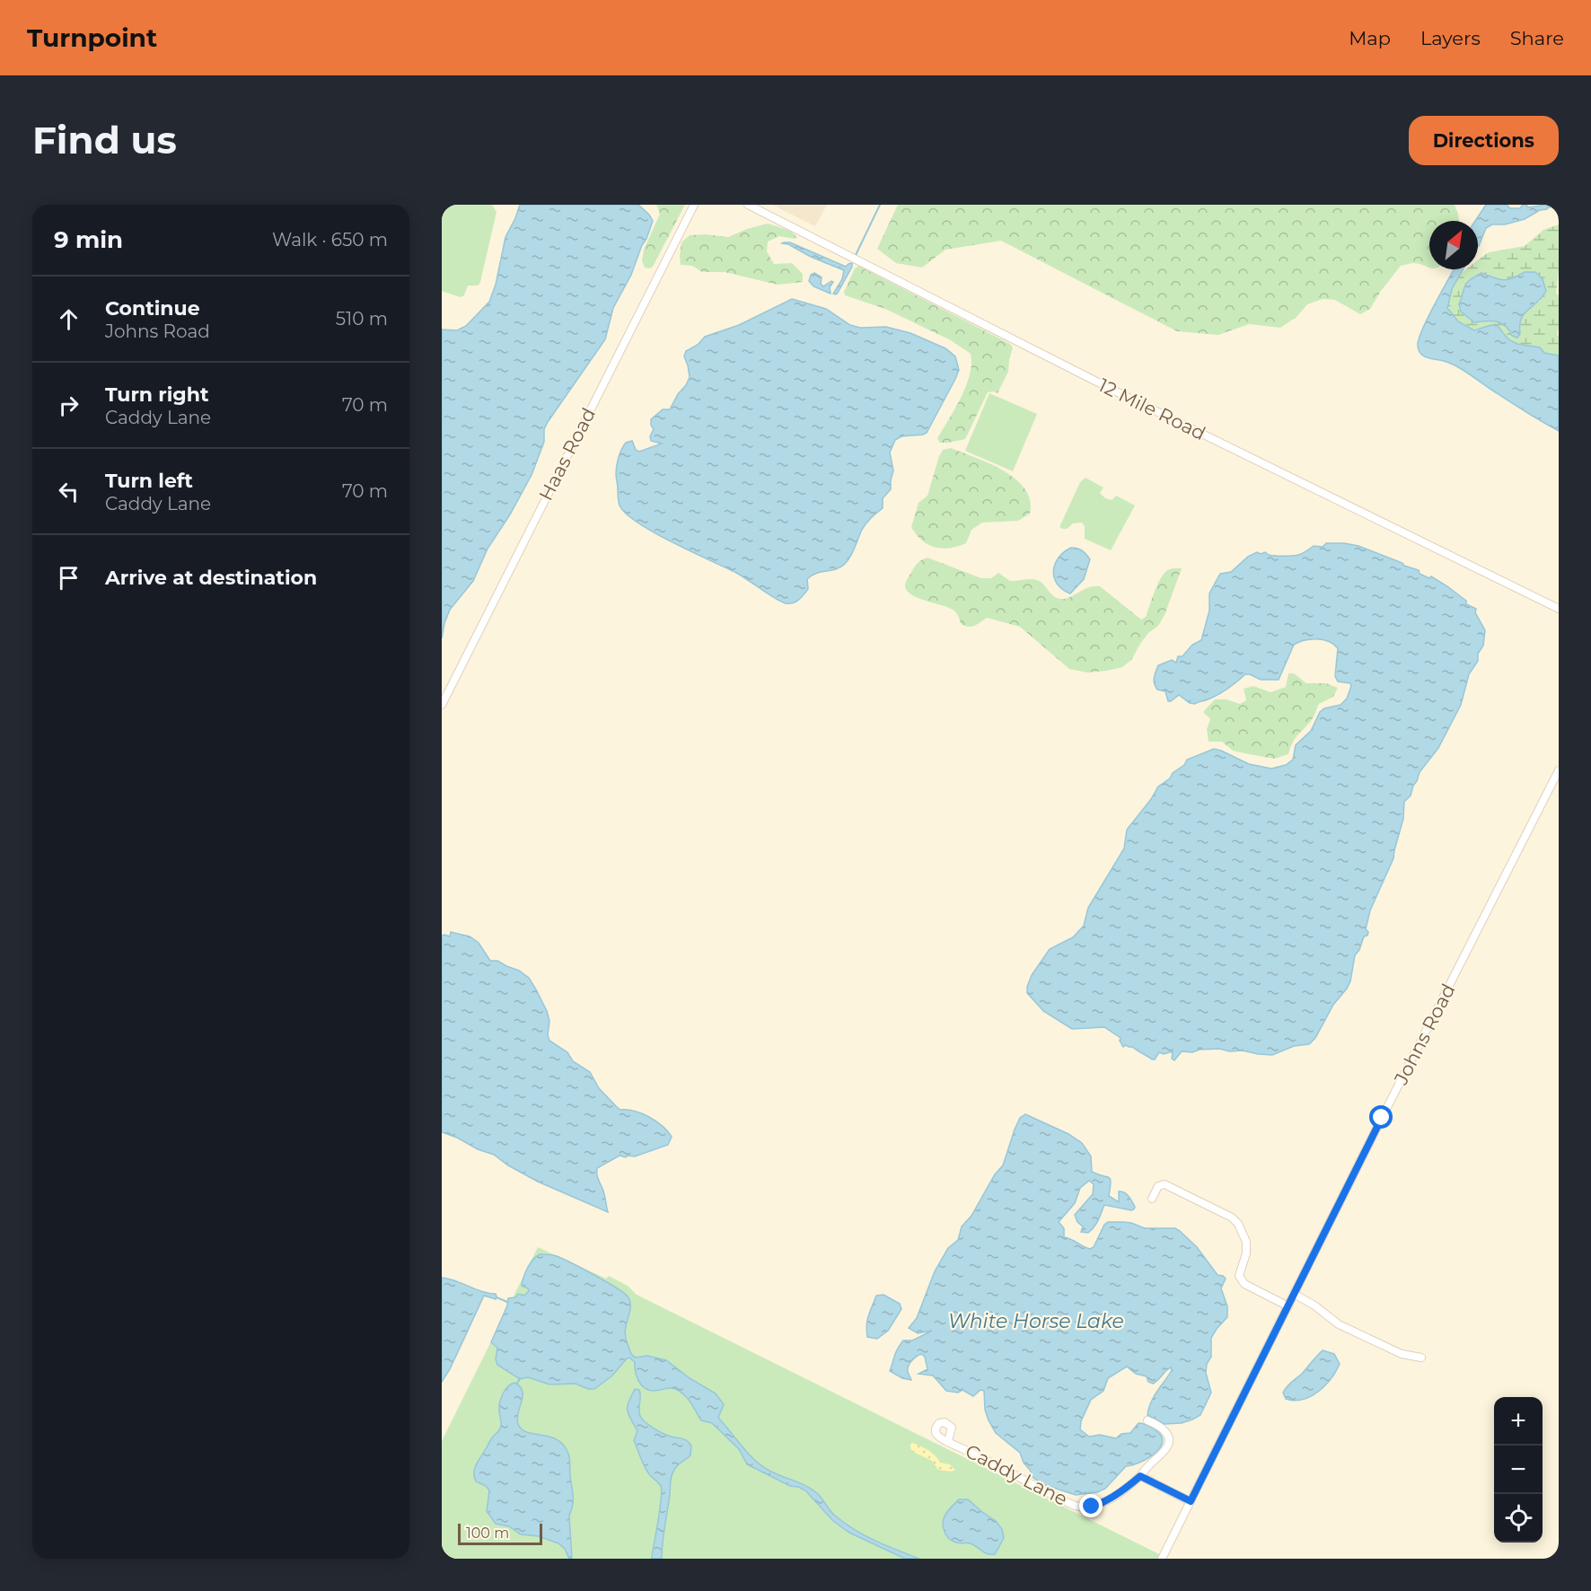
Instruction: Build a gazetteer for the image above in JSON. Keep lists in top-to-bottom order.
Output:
{
  "streets": {
    "street": [
      "12 Mile Road",
      "Haas Road",
      "Johns Road",
      "Caddy Lane"
    ]
  },
  "water": ["White Horse Lake"],
  "scale_bar": "100 m",
  "north": "top right",
  "page": {
    "header": "Turnpoint",
    "nav": ["Map", "Layers", "Share"],
    "buttons": "Directions",
    "title": "Find us",
    "heading": ["9 min", "Walk · 650 m"],
    "list": [
      ["Continue", "Johns Road", "510 m"],
      ["Turn right", "Caddy Lane", "70 m"],
      ["Turn left", "Caddy Lane", "70 m"],
      "Arrive at destination"
    ],
    "map_buttons": ["+", "−"],
    "scale": "100 m"
  }
}
